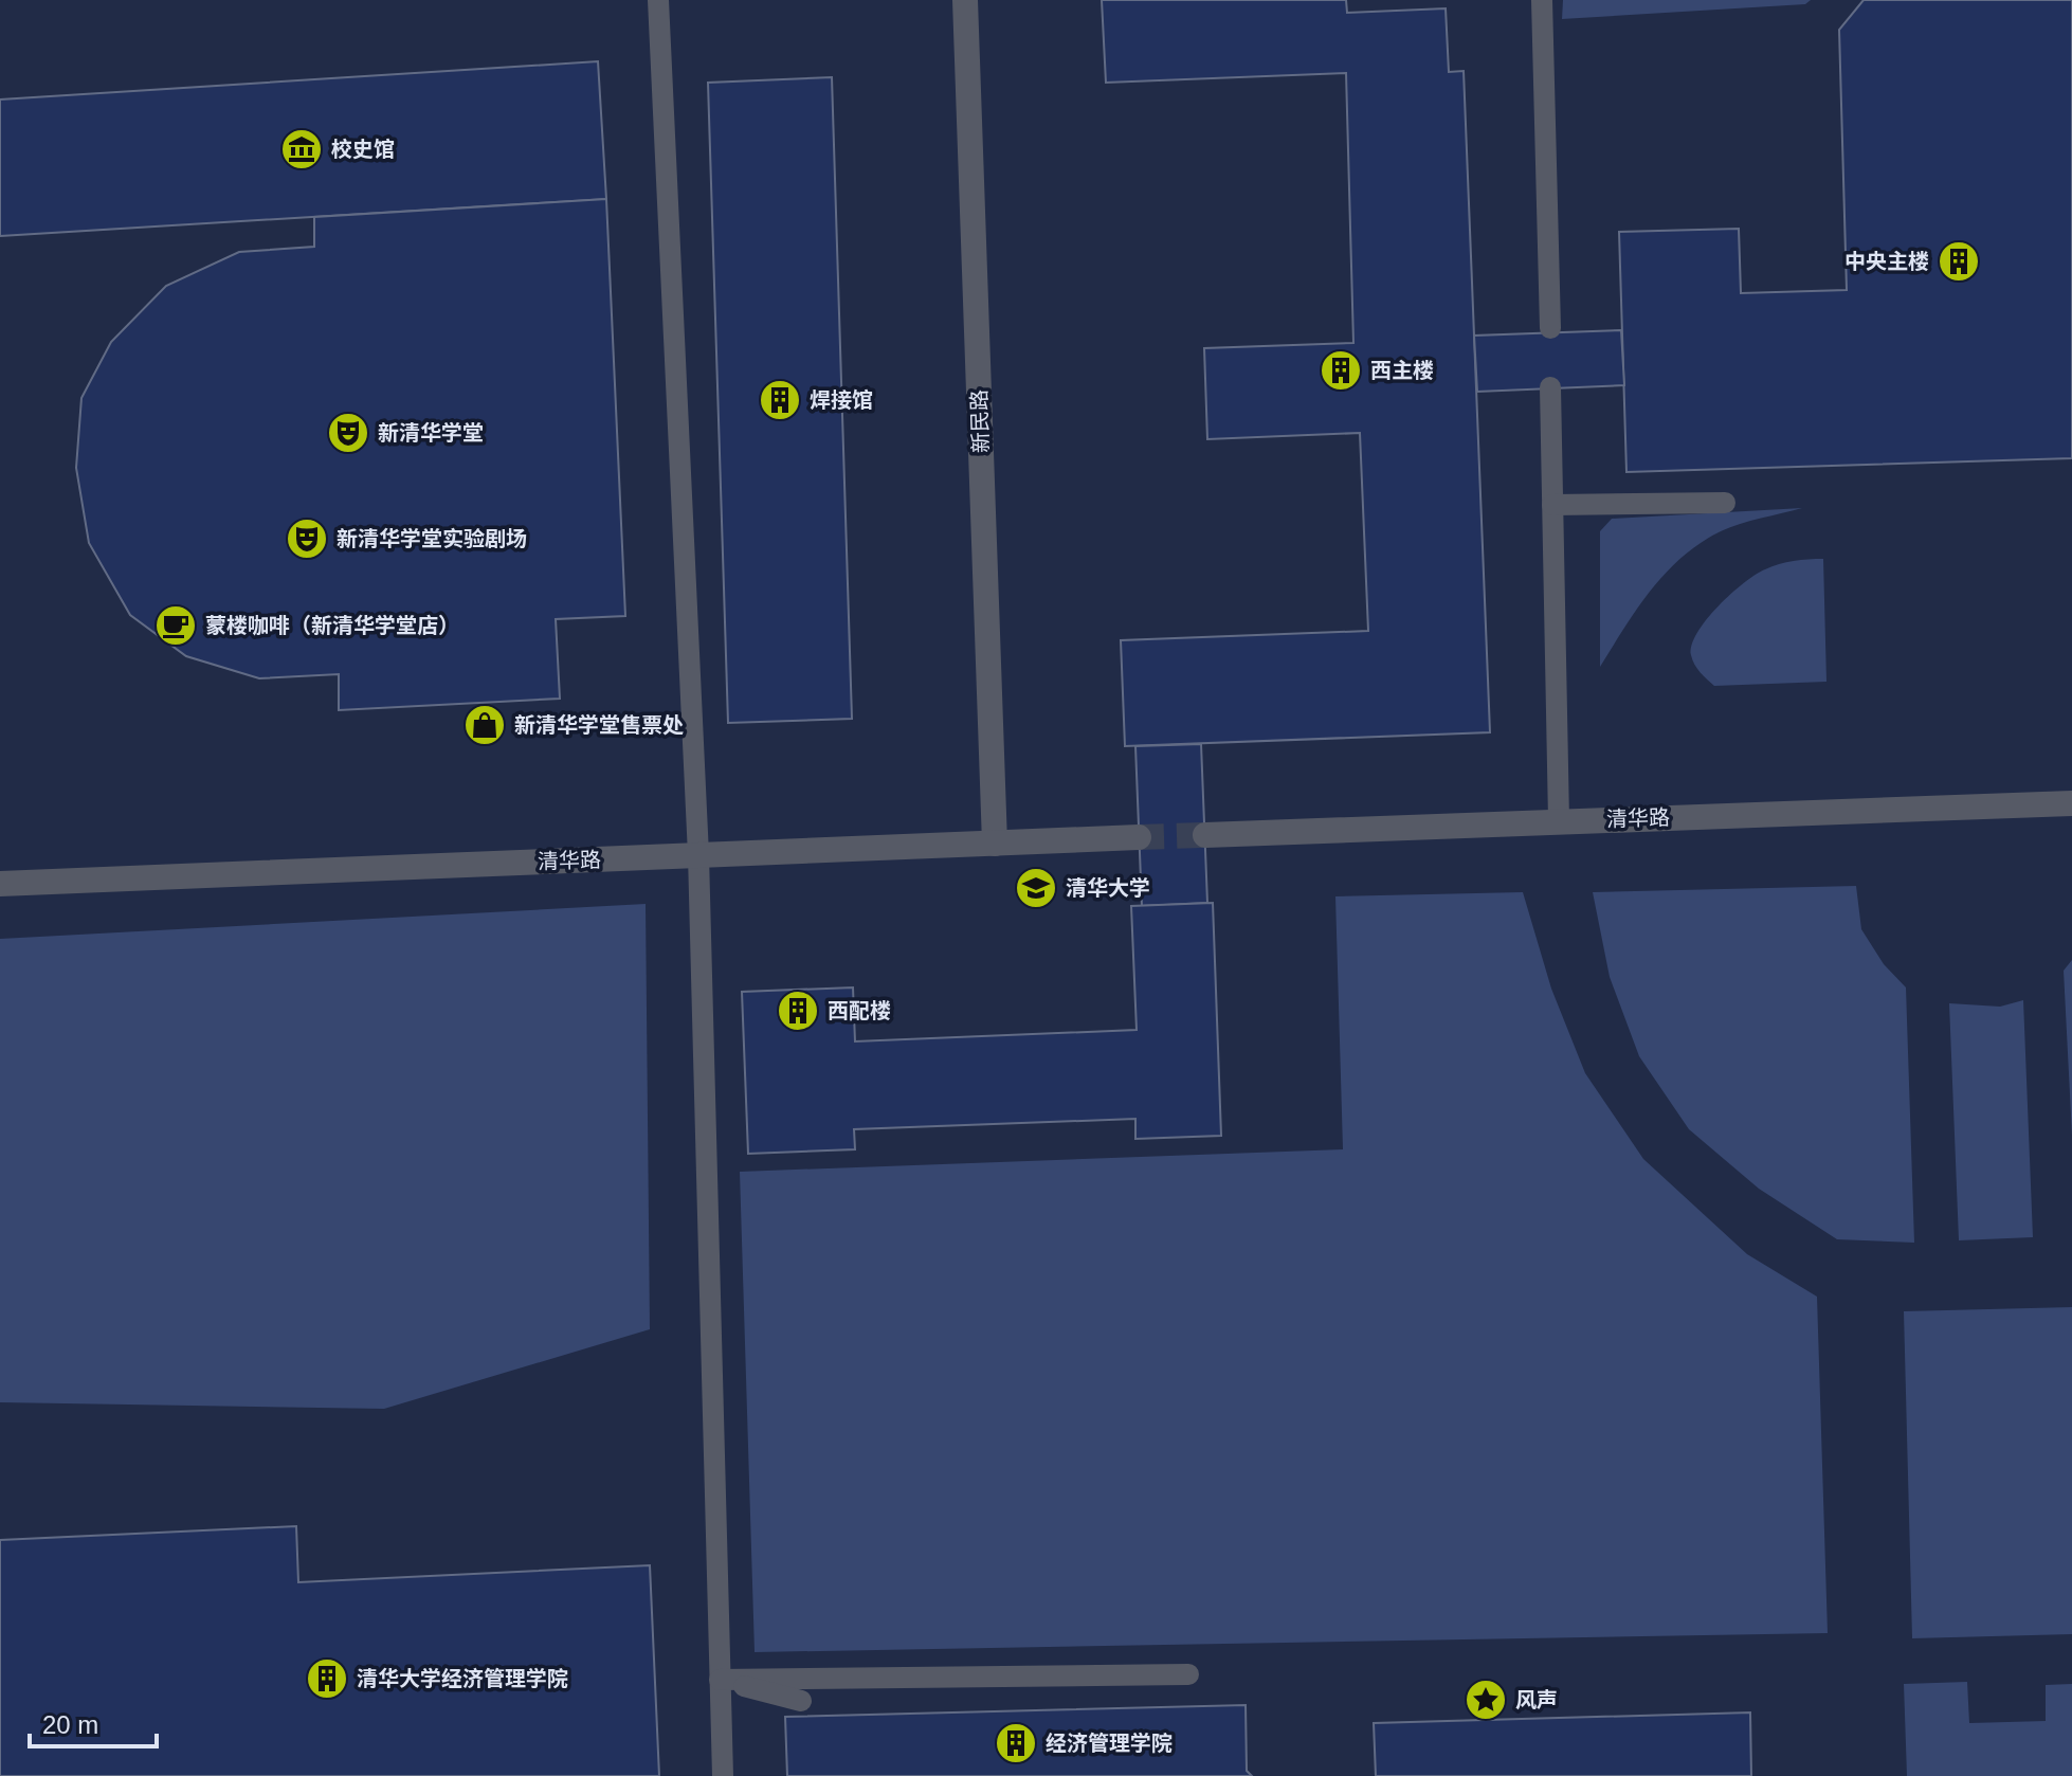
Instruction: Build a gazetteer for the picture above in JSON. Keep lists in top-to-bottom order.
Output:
{
  "streets": {
    "street": ["新民路", "清华路"]
  },
  "crossings": [
    ["新民路", "清华路"]
  ],
  "places": {
    "museum": ["校史馆"],
    "building": [
      "中央主楼",
      "西主楼",
      "焊接馆",
      "西配楼",
      "清华大学经济管理学院",
      "经济管理学院"
    ],
    "theatre": ["新清华学堂", "新清华学堂实验剧场"],
    "cafe": ["蒙楼咖啡（新清华学堂店）"],
    "shop": ["新清华学堂售票处"],
    "school or university": ["清华大学"],
    "place": ["风声"]
  },
  "scale_bar": "20 m"
}
